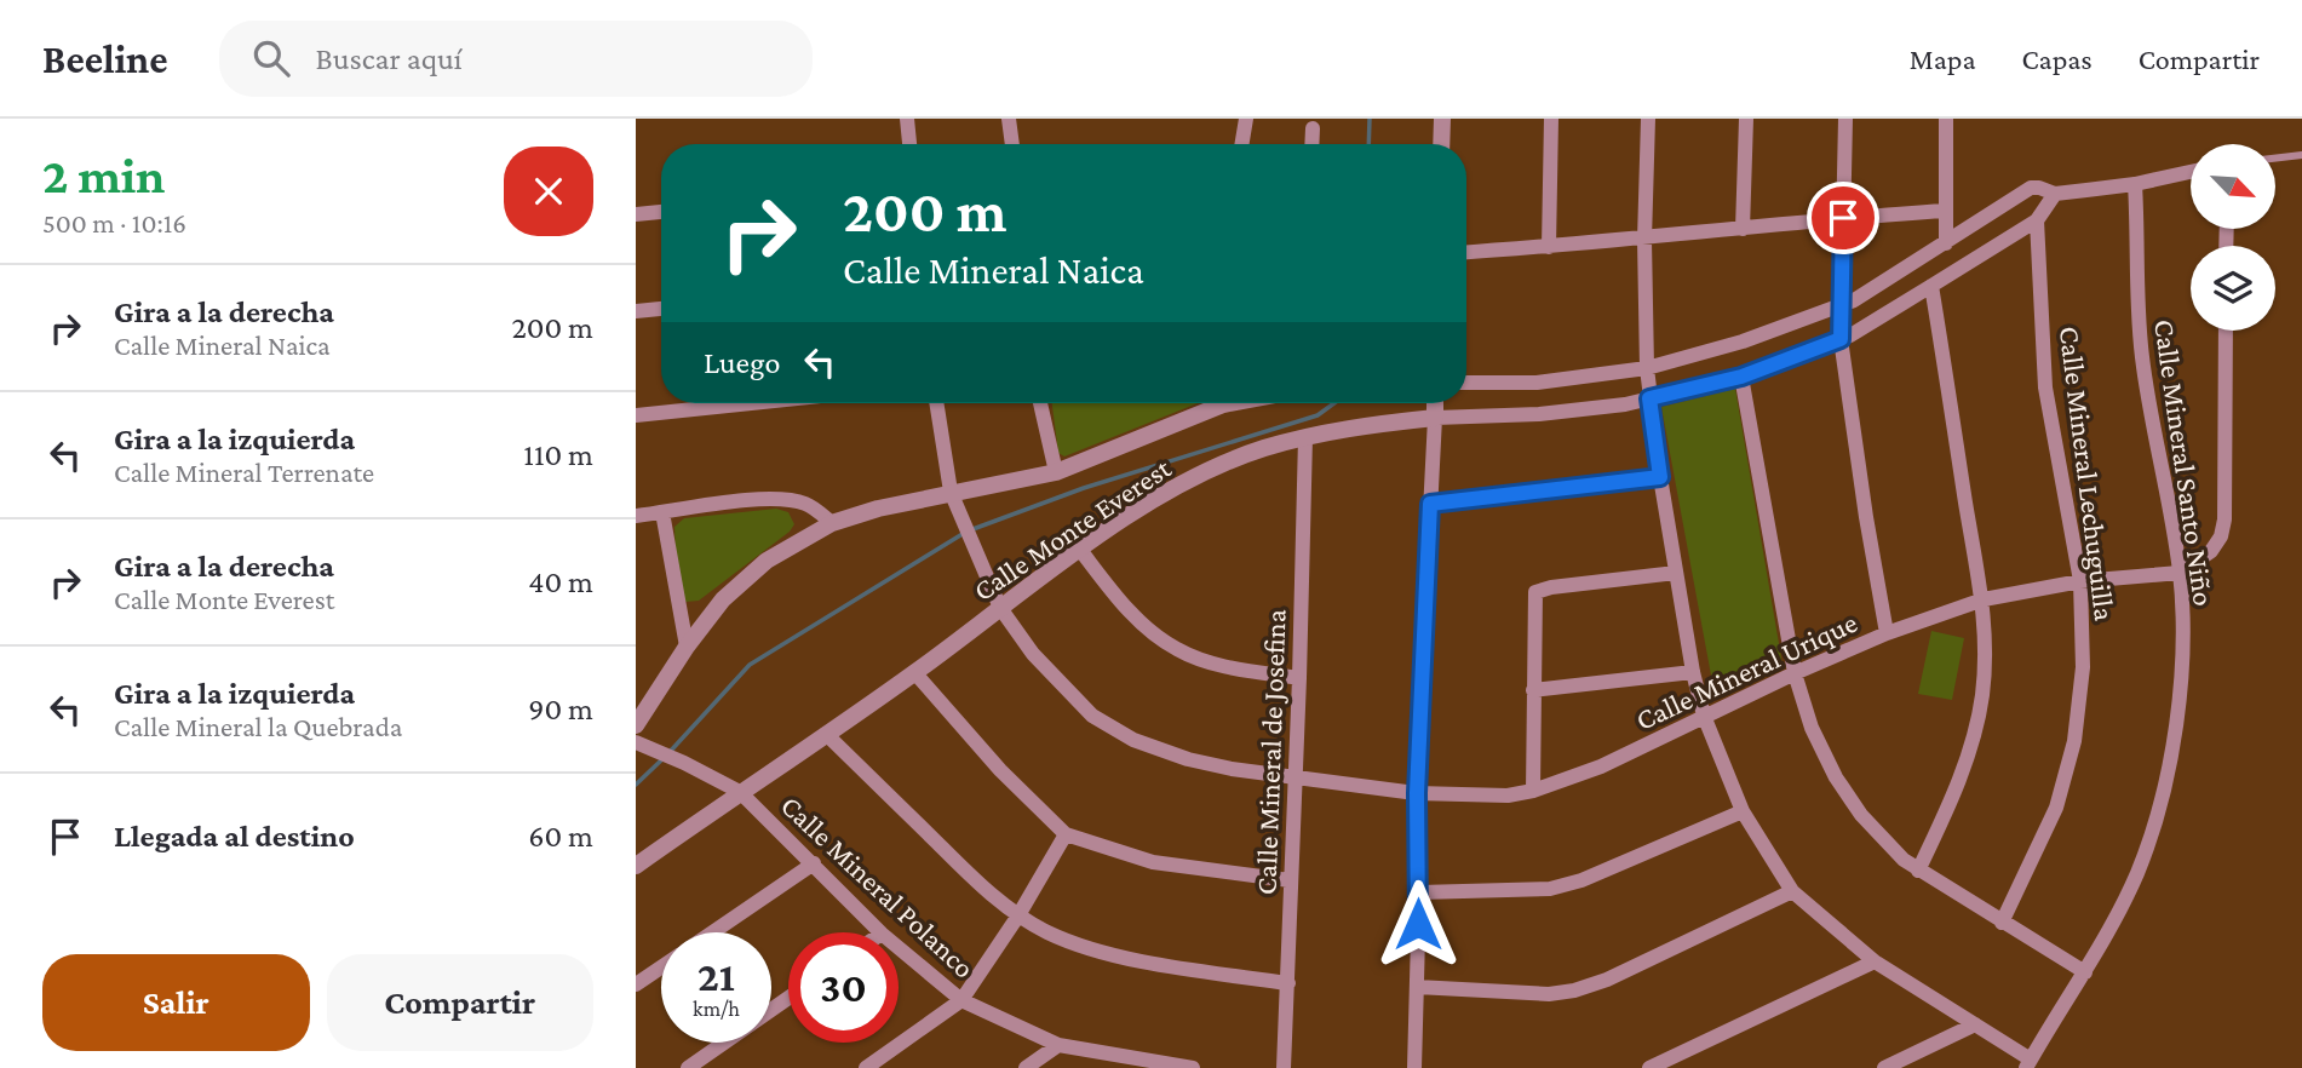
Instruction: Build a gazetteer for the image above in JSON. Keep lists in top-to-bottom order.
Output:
{
  "streets": {
    "street": [
      "Calle Mineral Santo Niño",
      "Calle Mineral Lechuguilla",
      "Calle Monte Everest",
      "Calle Mineral Urique",
      "Calle Mineral de Josefina",
      "Calle Mineral Polanco"
    ]
  },
  "crossings": [
    ["Calle Mineral Santo Niño", "Calle Mineral Urique"],
    ["Calle Mineral Lechuguilla", "Calle Monte Everest"],
    ["Calle Mineral Lechuguilla", "Calle Mineral Urique"],
    ["Calle Monte Everest", "Calle Mineral Urique"],
    ["Calle Monte Everest", "Calle Mineral de Josefina"],
    ["Calle Monte Everest", "Calle Mineral Polanco"],
    ["Calle Mineral Urique", "Calle Mineral de Josefina"]
  ],
  "north": "bottom right",
  "page": {
    "header": "Beeline",
    "search": "Buscar aquí",
    "nav": ["Mapa", "Capas", "Compartir"],
    "heading": ["2 min", "500 m · 10:16"],
    "turn": ["200 m", "Calle Mineral Naica"],
    "list": [
      {
        "name": "Gira a la derecha",
        "note": "Calle Mineral Naica",
        "value": "200 m"
      },
      {
        "name": "Gira a la izquierda",
        "note": "Calle Mineral Terrenate",
        "value": "110 m"
      },
      {
        "name": "Gira a la derecha",
        "note": "Calle Monte Everest",
        "value": "40 m"
      },
      {
        "name": "Gira a la izquierda",
        "note": "Calle Mineral la Quebrada",
        "value": "90 m"
      },
      {
        "name": "Llegada al destino",
        "value": "60 m"
      }
    ],
    "then": "Luego",
    "speed": "21 km/h",
    "limit": "30",
    "buttons": ["Salir", "Compartir"]
  }
}
